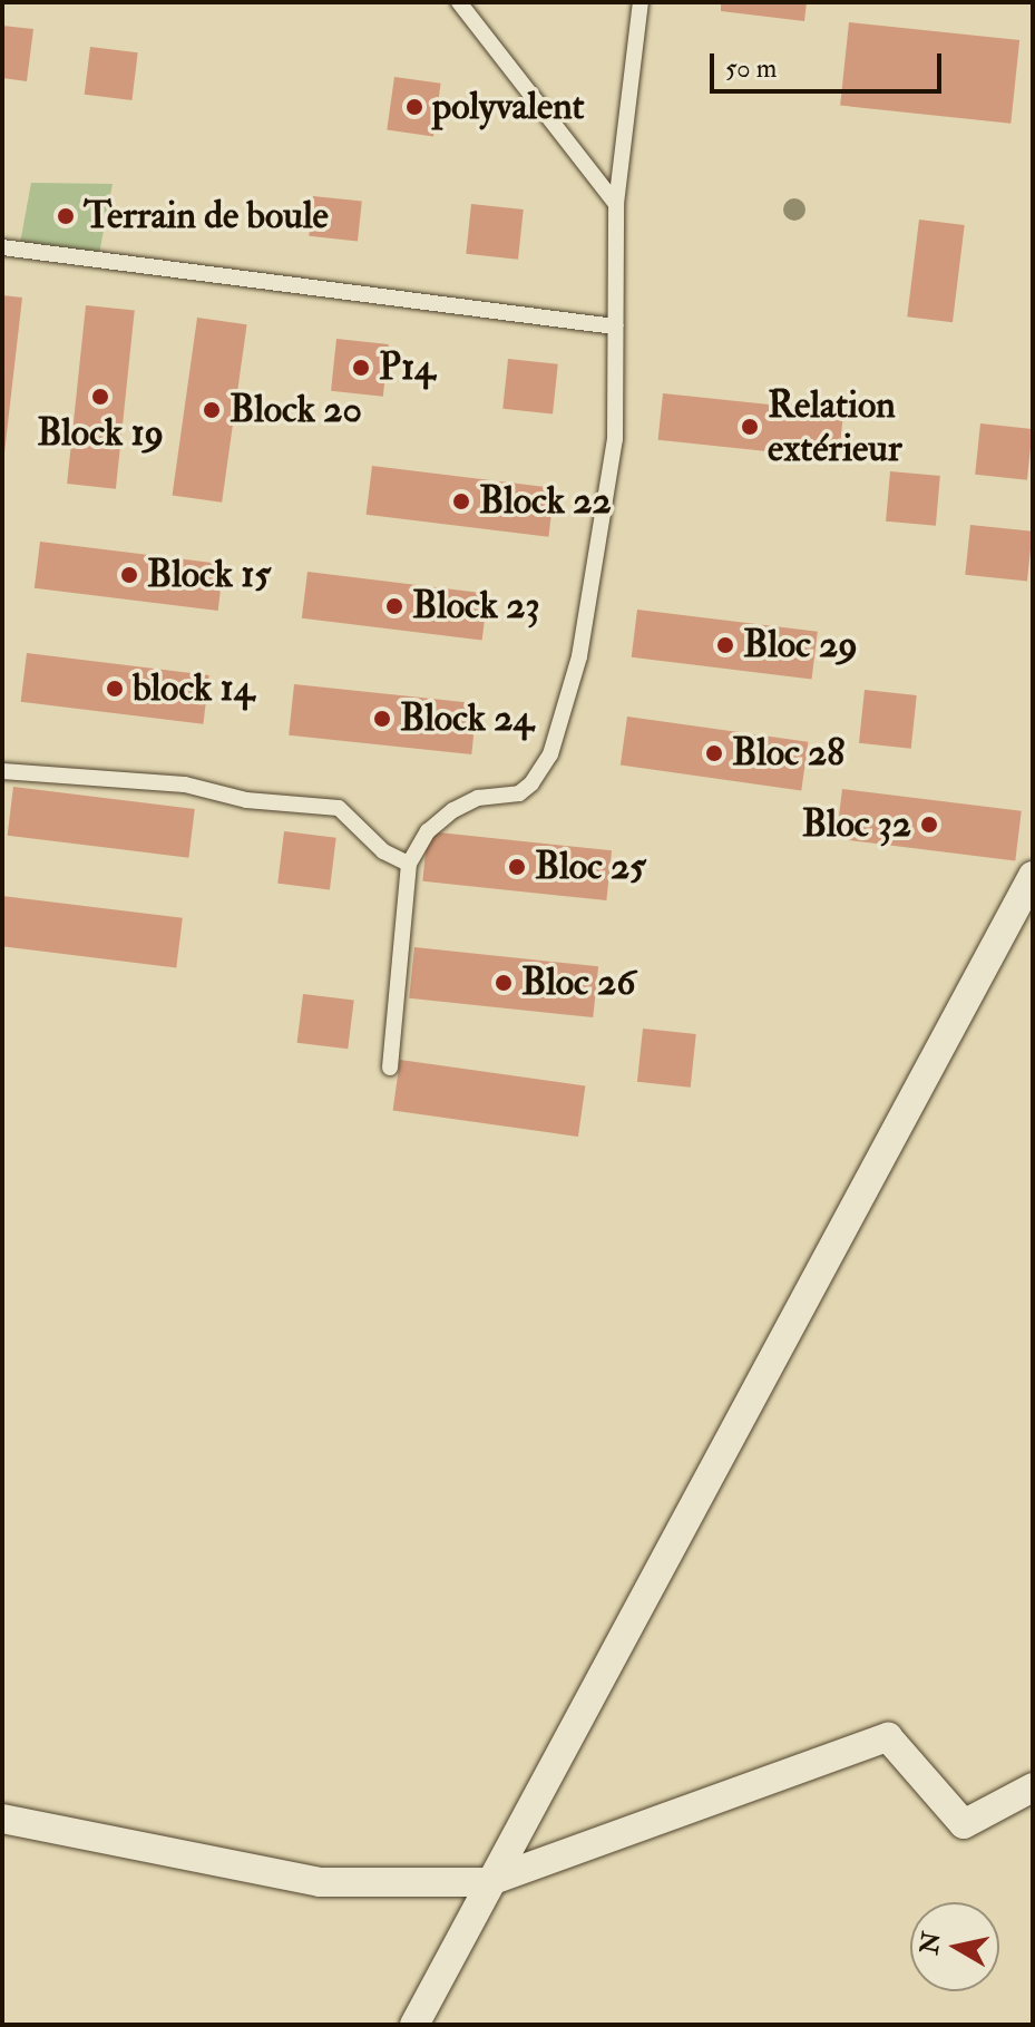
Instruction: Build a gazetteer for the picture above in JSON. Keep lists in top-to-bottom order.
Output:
{
  "places": [
    "polyvalent",
    "Terrain de boule",
    "P14",
    "Block 19",
    "Block 20",
    "Relation extérieur",
    "Block 22",
    "Block 15",
    "Block 23",
    "Bloc 29",
    "block 14",
    "Block 24",
    "Bloc 28",
    "Bloc 32",
    "Bloc 25",
    "Bloc 26"
  ],
  "scale_bar": "50 m",
  "north": "left"
}
